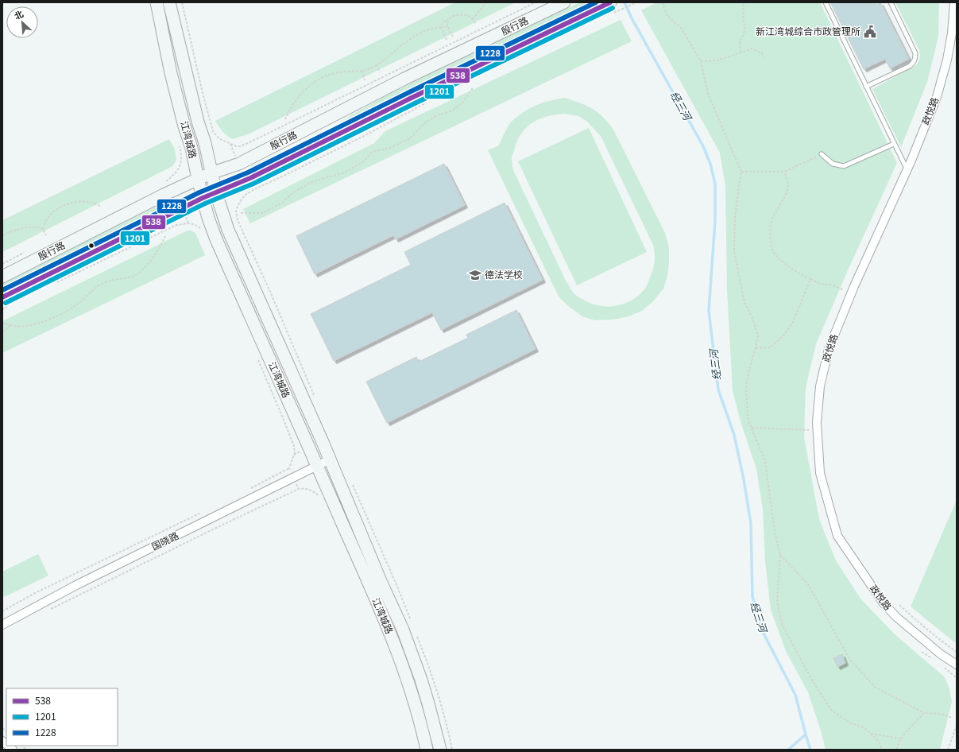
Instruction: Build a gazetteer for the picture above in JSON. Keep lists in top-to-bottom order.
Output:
{
  "streets": {
    "street": [
      "殷行路",
      "政悦路",
      "江湾城路",
      "国晓路"
    ]
  },
  "crossings": [
    ["殷行路", "江湾城路"],
    ["江湾城路", "国晓路"]
  ],
  "water": ["经三河"],
  "places": {
    "public building": ["新江湾城综合市政管理所"],
    "school or university": ["德法学校"]
  },
  "lines": ["transit line 538", "transit line 1228", "transit line 1201"],
  "legend": ["538", "1201", "1228"],
  "north": "top left"
}
